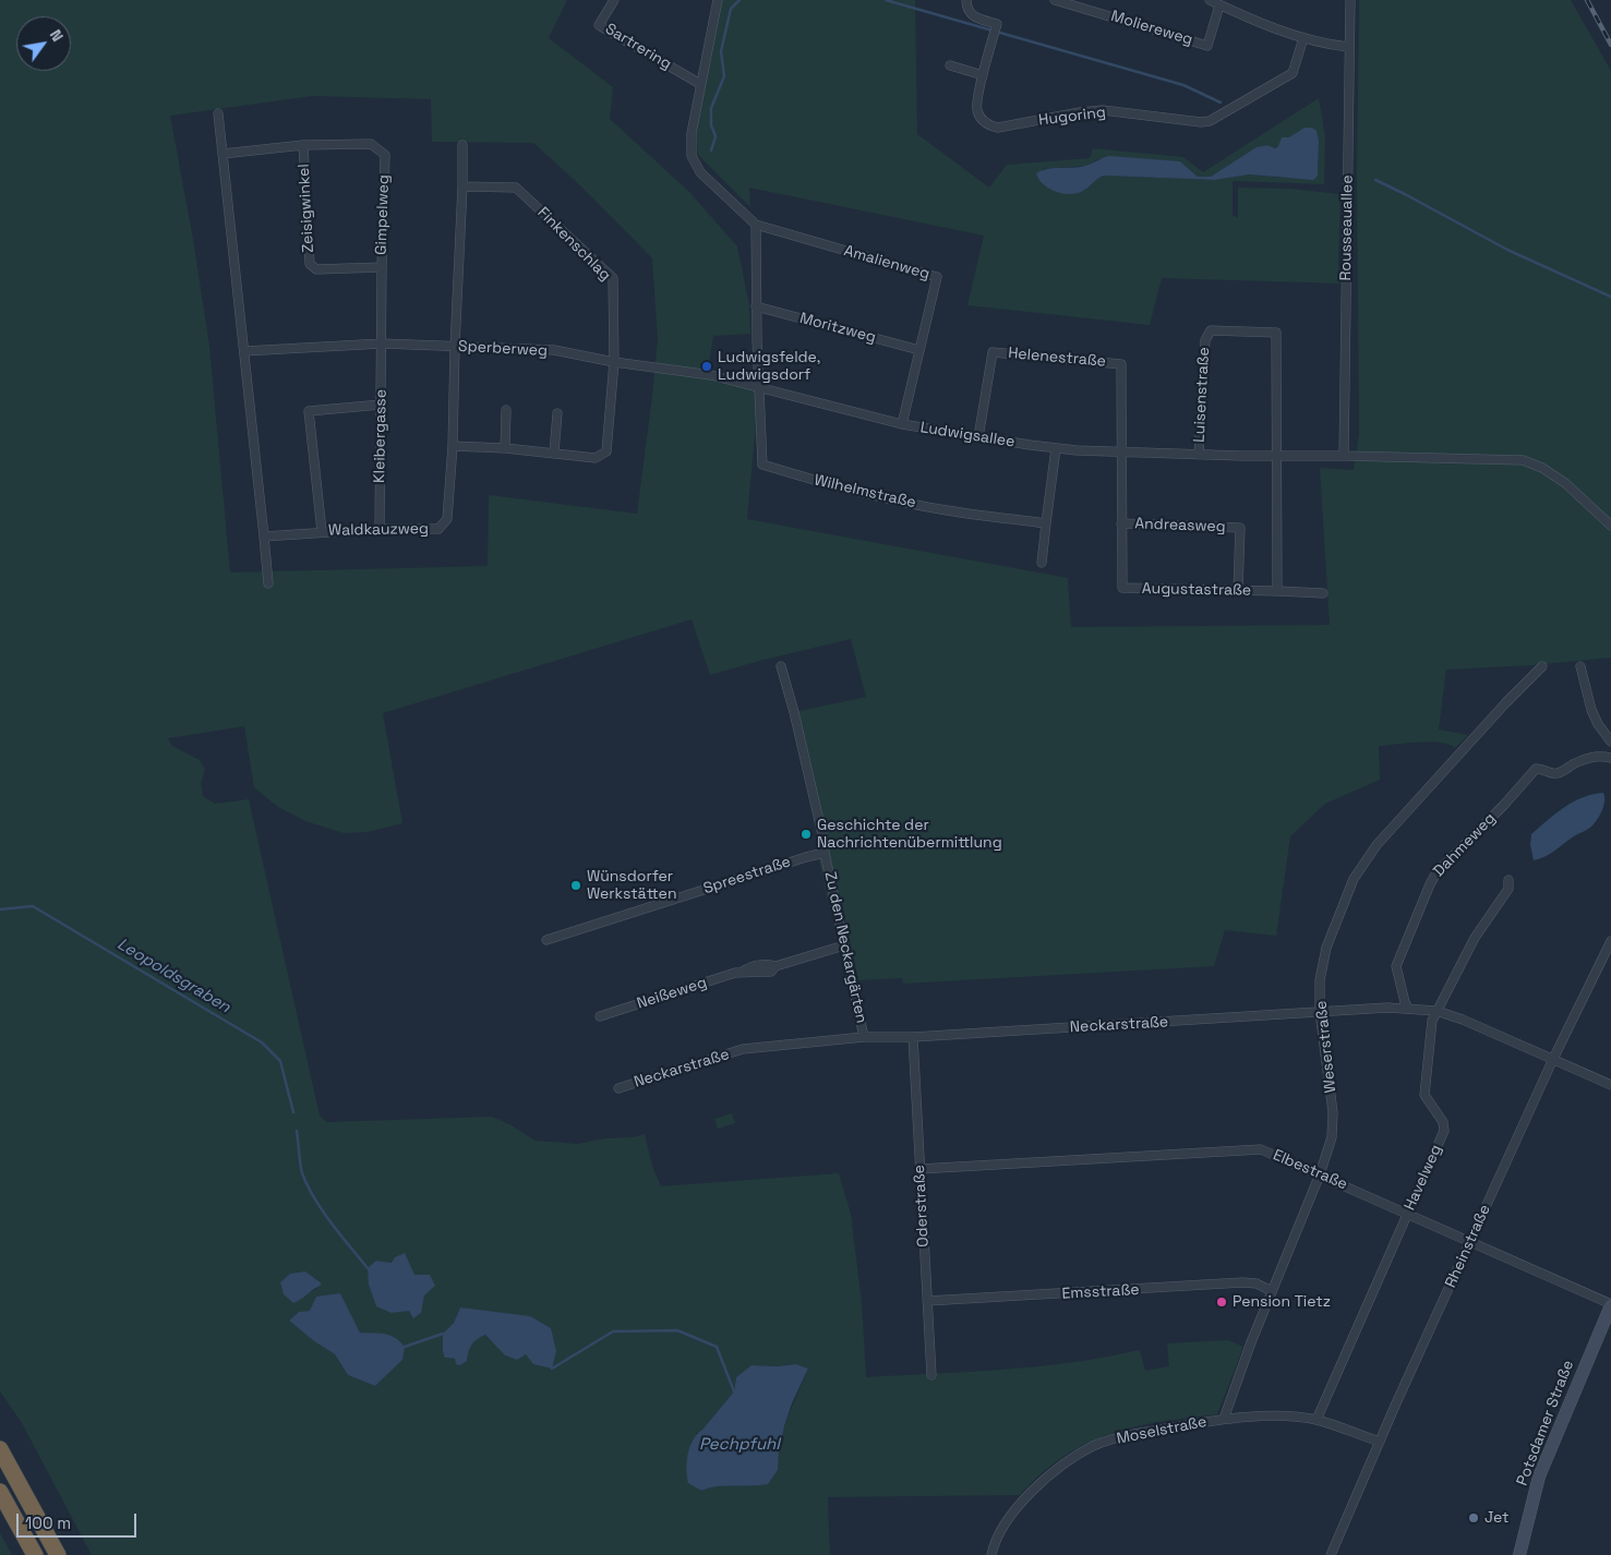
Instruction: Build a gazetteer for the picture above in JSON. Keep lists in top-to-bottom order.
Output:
{
  "streets": {
    "main road": ["Potsdamer Straße"],
    "street": [
      "Moliereweg",
      "Sartrering",
      "Hugoring",
      "Zeisigwinkel",
      "Gimpelweg",
      "Rousseauallee",
      "Finkenschlag",
      "Amalienweg",
      "Moritzweg",
      "Sperberweg",
      "Helenestraße",
      "Luisenstraße",
      "Ludwigsallee",
      "Kleibergasse",
      "Wilhelmstraße",
      "Andreasweg",
      "Waldkauzweg",
      "Augustastraße",
      "Dahmeweg",
      "Spreestraße",
      "Zu den Neckargärten",
      "Neißeweg",
      "Neckarstraße",
      "Weserstraße",
      "Elbestraße",
      "Havelweg",
      "Oderstraße",
      "Rheinstraße",
      "Emsstraße",
      "Moselstraße"
    ]
  },
  "crossings": [
    ["Zeisigwinkel", "Gimpelweg"],
    ["Gimpelweg", "Sperberweg"],
    ["Gimpelweg", "Kleibergasse"],
    ["Rousseauallee", "Ludwigsallee"],
    ["Finkenschlag", "Sperberweg"],
    ["Amalienweg", "Moritzweg"],
    ["Amalienweg", "Ludwigsallee"],
    ["Sperberweg", "Ludwigsallee"],
    ["Sperberweg", "Kleibergasse"],
    ["Sperberweg", "Wilhelmstraße"],
    ["Sperberweg", "Waldkauzweg"],
    ["Helenestraße", "Ludwigsallee"],
    ["Helenestraße", "Augustastraße"],
    ["Luisenstraße", "Ludwigsallee"],
    ["Ludwigsallee", "Wilhelmstraße"],
    ["Ludwigsallee", "Augustastraße"],
    ["Kleibergasse", "Waldkauzweg"],
    ["Andreasweg", "Augustastraße"],
    ["Dahmeweg", "Neckarstraße"],
    ["Spreestraße", "Zu den Neckargärten"],
    ["Zu den Neckargärten", "Neißeweg"],
    ["Zu den Neckargärten", "Neckarstraße"],
    ["Neckarstraße", "Weserstraße"],
    ["Neckarstraße", "Havelweg"],
    ["Neckarstraße", "Oderstraße"],
    ["Neckarstraße", "Rheinstraße"],
    ["Weserstraße", "Elbestraße"],
    ["Weserstraße", "Emsstraße"],
    ["Weserstraße", "Moselstraße"],
    ["Elbestraße", "Havelweg"],
    ["Elbestraße", "Oderstraße"],
    ["Elbestraße", "Rheinstraße"],
    ["Elbestraße", "Potsdamer Straße"],
    ["Havelweg", "Moselstraße"],
    ["Oderstraße", "Emsstraße"],
    ["Rheinstraße", "Moselstraße"]
  ],
  "water": ["Leopoldsgraben", "Pechpfuhl"],
  "places": [
    "Ludwigsfelde, Ludwigsdorf",
    "Geschichte der Nachrichtenübermittlung",
    "Wünsdorfer Werkstätten",
    "Pension Tietz",
    "Jet"
  ],
  "scale_bar": "100 m",
  "north": "top right"
}
